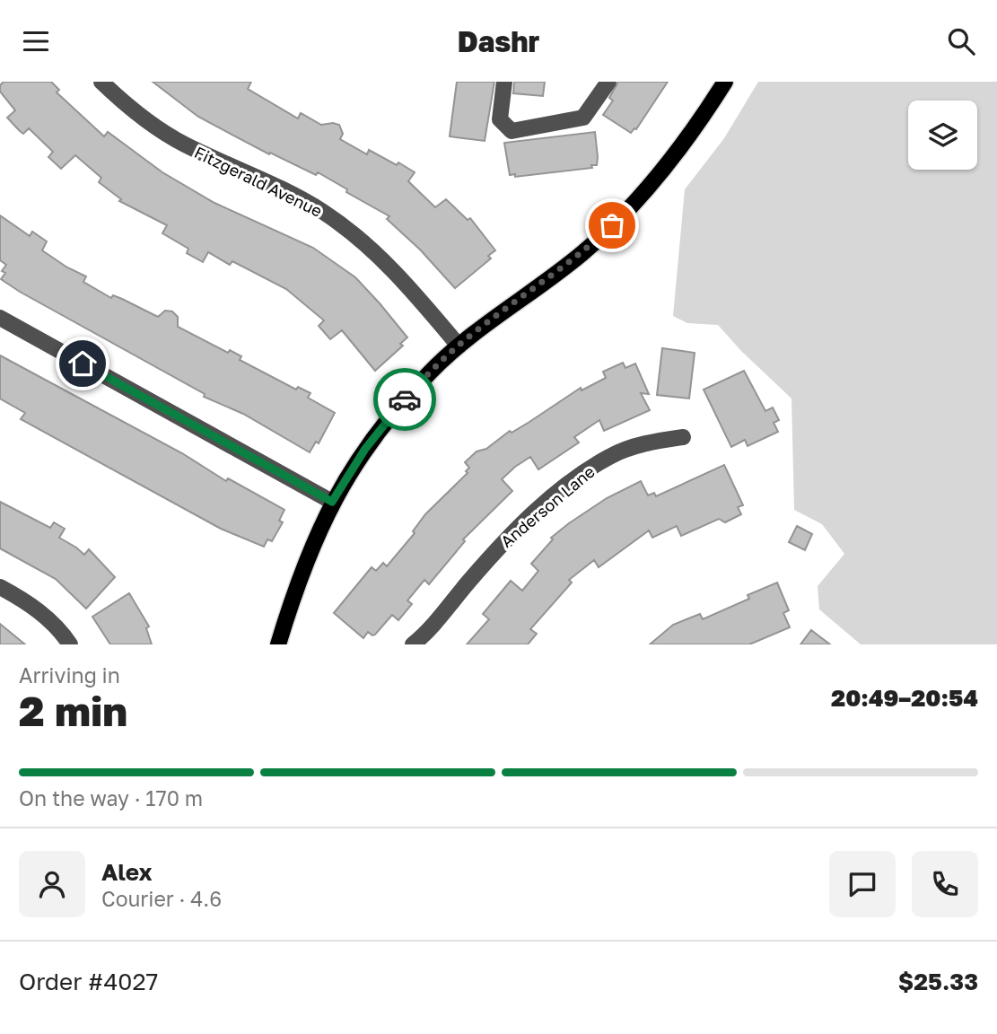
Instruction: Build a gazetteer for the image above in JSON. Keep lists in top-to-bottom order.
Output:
{
  "streets": {
    "street": ["Fitzgerald Avenue", "Anderson Lane"]
  },
  "page": {
    "header": "Dashr",
    "heading": ["2 min", "Arriving in", "20:49–20:54"],
    "panel": [
      "Alex",
      "Courier · 4.6",
      "Order #4027",
      "$25.33"
    ],
    "bar": "On the way · 170 m"
  }
}
